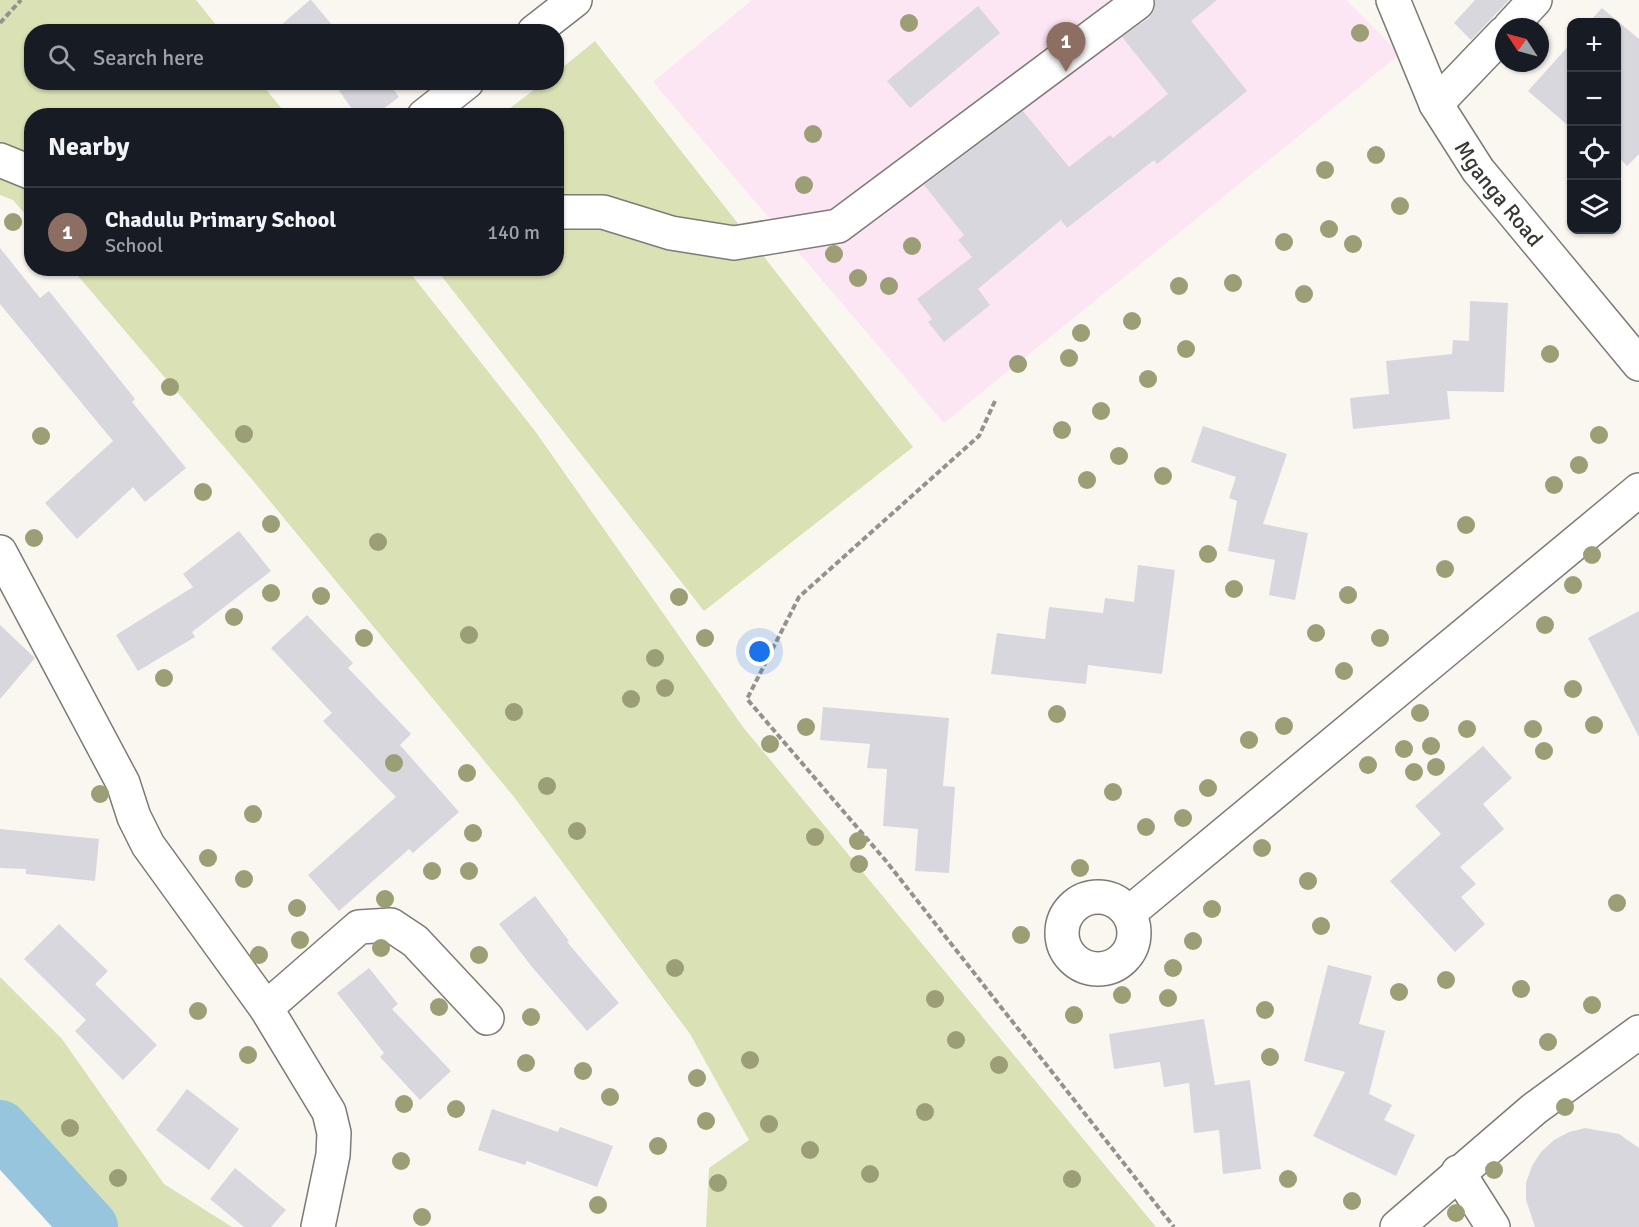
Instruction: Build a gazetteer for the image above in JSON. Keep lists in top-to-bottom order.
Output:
{
  "streets": {
    "street": ["Mganga Road"]
  },
  "north": "top left",
  "page": {
    "map_buttons": ["+", "−"],
    "pins": "1",
    "search": "Search here",
    "heading": "Nearby",
    "list": [
      {
        "mark": "1",
        "name": "Chadulu Primary School",
        "note": "School",
        "value": "140 m"
      }
    ]
  }
}
